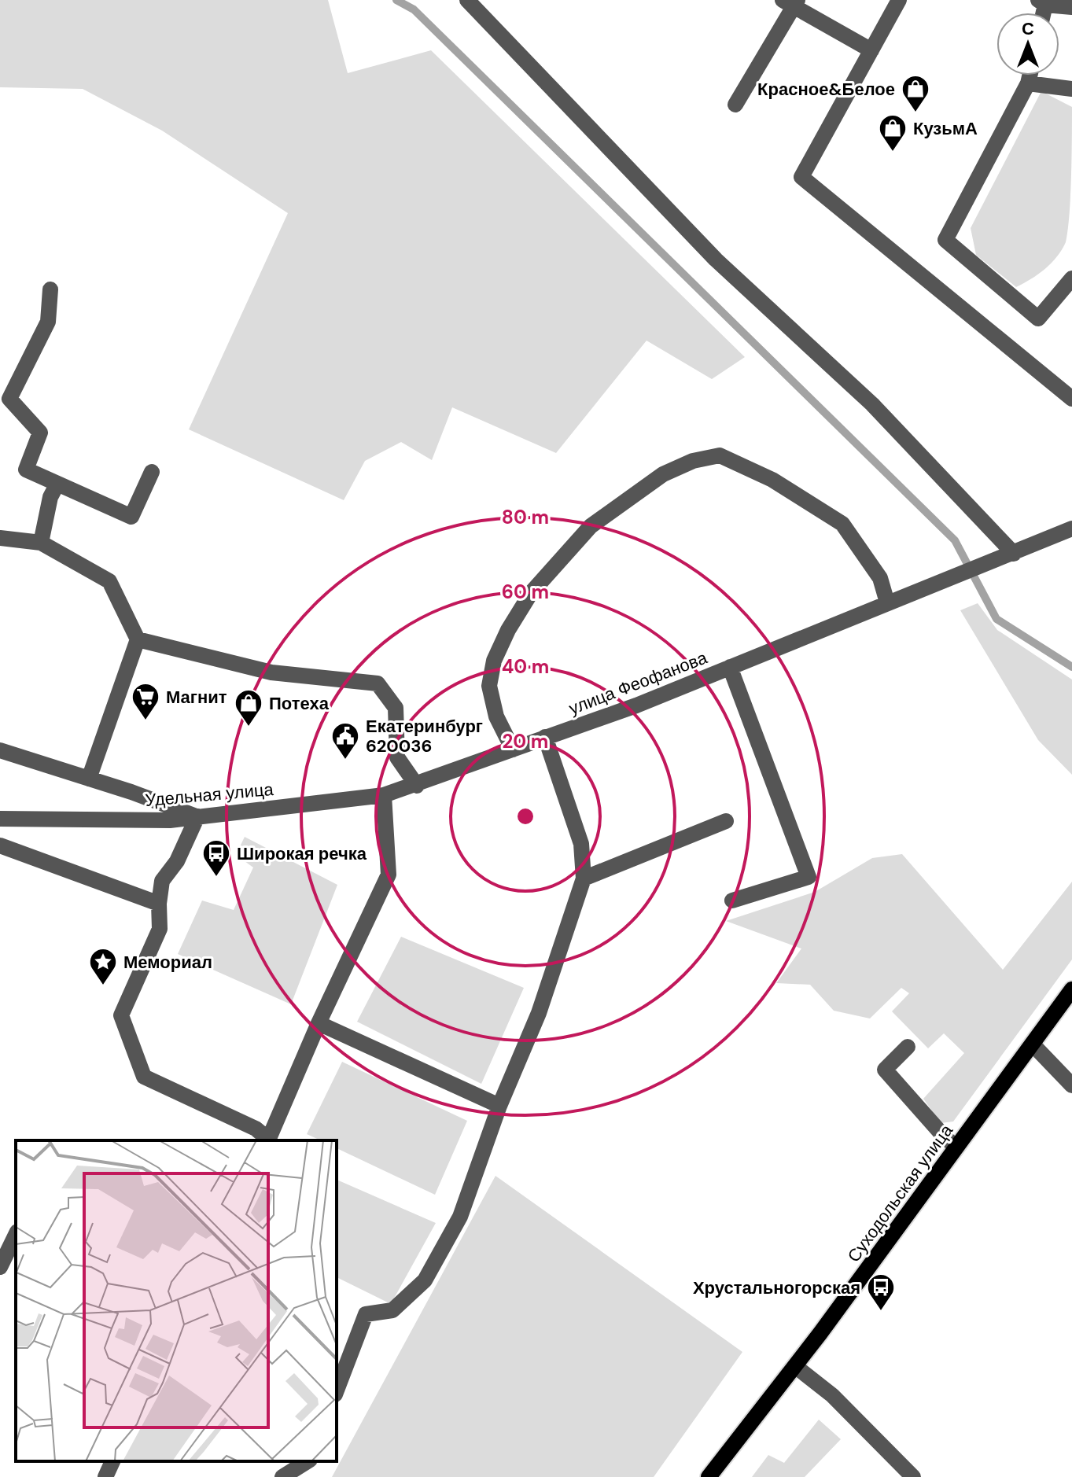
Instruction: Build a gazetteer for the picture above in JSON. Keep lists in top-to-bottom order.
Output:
{
  "streets": {
    "main road": ["Суходольская улица"],
    "street": ["улица Феофанова", "Удельная улица"]
  },
  "crossings": [
    ["улица Феофанова", "Удельная улица"]
  ],
  "places": {
    "shop": ["Красное&Белое", "КузьмА", "Потеха"],
    "supermarket": ["Магнит"],
    "public building": ["Екатеринбург 620036"],
    "bus stop": ["Широкая речка", "Хрустальногорская"],
    "place": ["Мемориал"]
  },
  "north": "top",
  "rings": [
    "80 m",
    "60 m",
    "40 m",
    "20 m"
  ]
}
